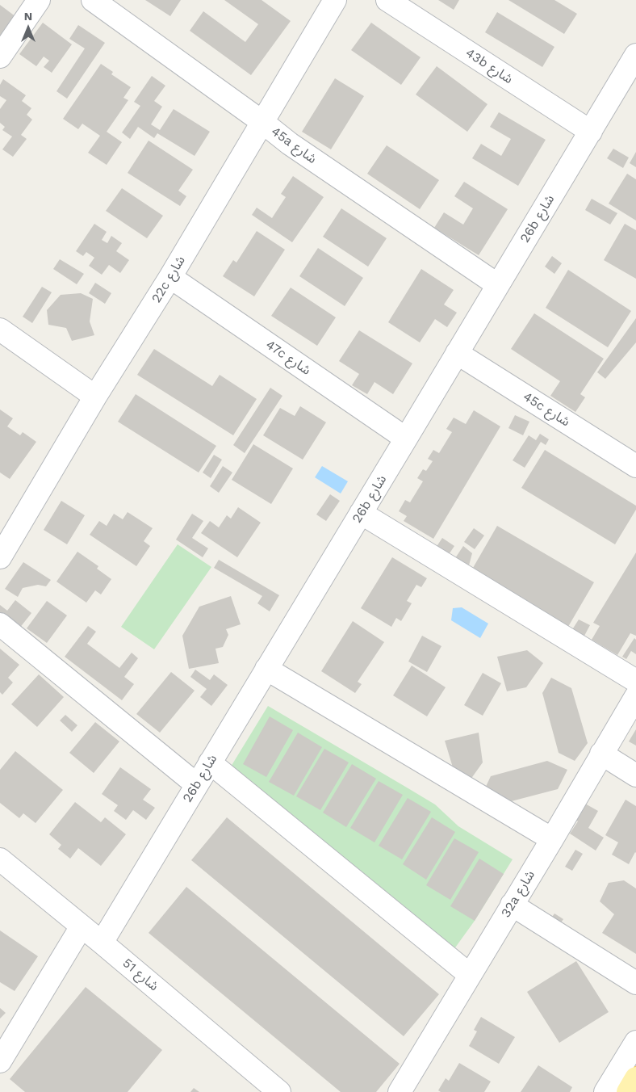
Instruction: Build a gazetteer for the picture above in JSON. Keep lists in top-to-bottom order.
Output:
{
  "streets": {
    "street": [
      "43b شارع",
      "45a شارع",
      "26b شارع",
      "22c شارع",
      "47c شارع",
      "45c شارع",
      "32a شارع",
      "شارع 51"
    ]
  },
  "crossings": [
    ["43b شارع", "26b شارع"],
    ["45a شارع", "26b شارع"],
    ["45a شارع", "22c شارع"],
    ["26b شارع", "47c شارع"],
    ["26b شارع", "45c شارع"],
    ["26b شارع", "شارع 51"],
    ["22c شارع", "47c شارع"]
  ],
  "north": "top"
}
